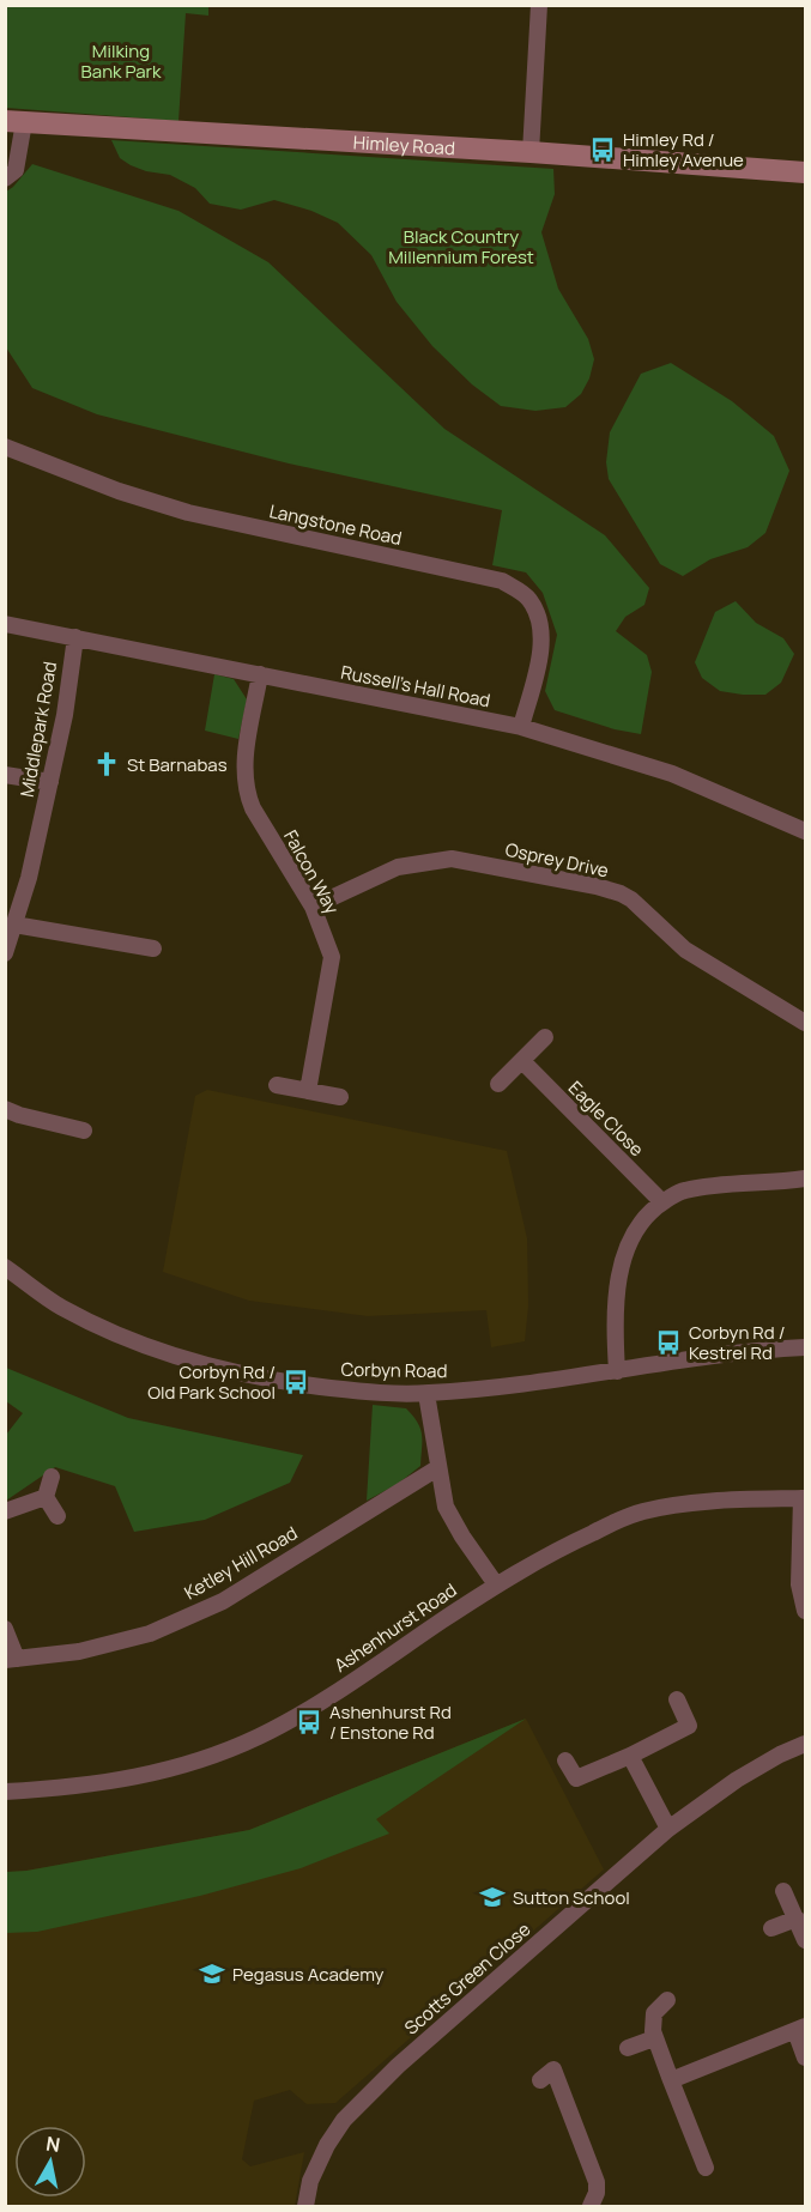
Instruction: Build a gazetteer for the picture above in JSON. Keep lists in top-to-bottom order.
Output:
{
  "streets": {
    "main road": ["Himley Road"],
    "street": [
      "Langstone Road",
      "Russell's Hall Road",
      "Middlepark Road",
      "Osprey Drive",
      "Falcon Way",
      "Eagle Close",
      "Corbyn Road",
      "Ketley Hill Road",
      "Ashenhurst Road",
      "Scotts Green Close"
    ]
  },
  "crossings": [
    ["Langstone Road", "Russell's Hall Road"],
    ["Russell's Hall Road", "Middlepark Road"],
    ["Russell's Hall Road", "Falcon Way"],
    ["Osprey Drive", "Falcon Way"]
  ],
  "parks": ["Milking Bank Park", "Black Country Millennium Forest"],
  "places": {
    "bus stop": [
      "Himley Rd / Himley Avenue",
      "Corbyn Rd / Kestrel Rd",
      "Corbyn Rd / Old Park School",
      "Ashenhurst Rd / Enstone Rd"
    ],
    "church": ["St Barnabas"],
    "school or university": ["Sutton School", "Pegasus Academy"]
  },
  "north": "top"
}
